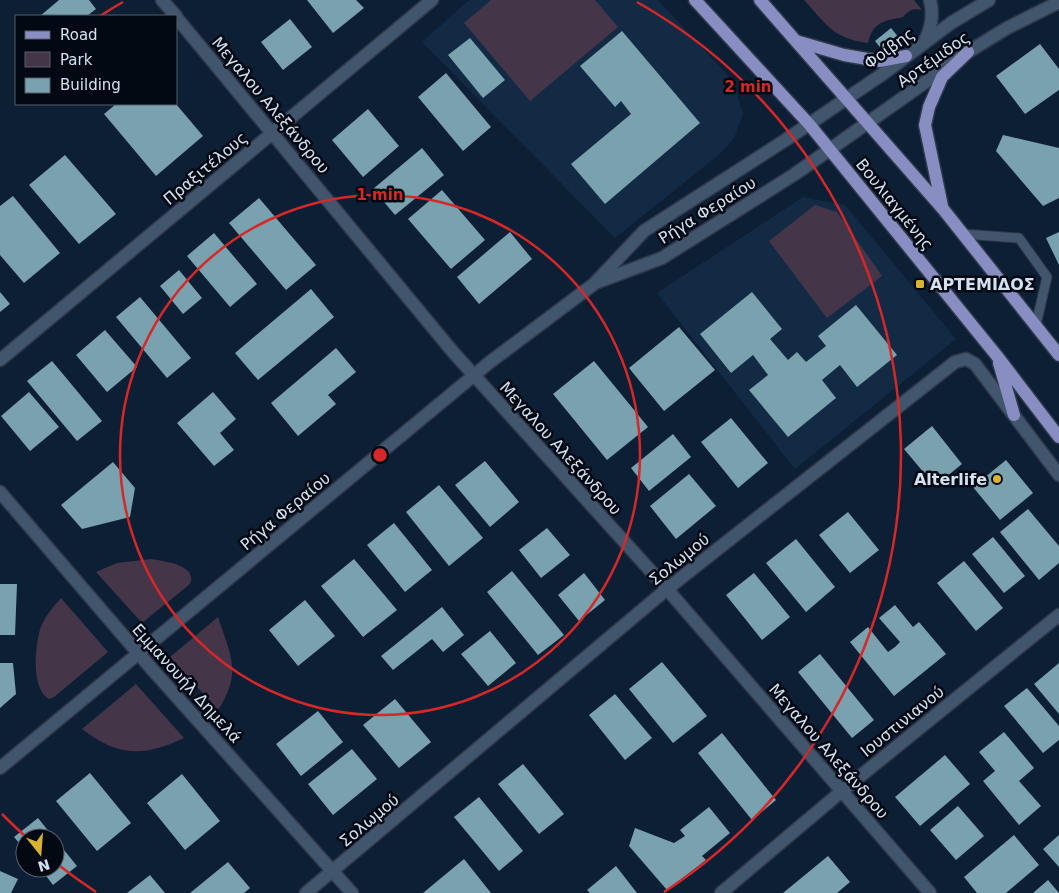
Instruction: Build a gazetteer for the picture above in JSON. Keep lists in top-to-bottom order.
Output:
{
  "streets": {
    "main road": ["Βουλιαγμένης"],
    "street": [
      "Φοίβης",
      "Αρτέμιδος",
      "Μεγαλου Αλεξάνδρου",
      "Πραξιτέλους",
      "Ρήγα Φεραίου",
      "Σολωμού",
      "Εμμανουήλ Δημελά",
      "Ιουστινιανού"
    ]
  },
  "crossings": [
    ["Φοίβης", "Βουλιαγμένης"],
    ["Φοίβης", "Ρήγα Φεραίου"],
    ["Αρτέμιδος", "Βουλιαγμένης"],
    ["Αρτέμιδος", "Ρήγα Φεραίου"],
    ["Μεγαλου Αλεξάνδρου", "Πραξιτέλους"],
    ["Μεγαλου Αλεξάνδρου", "Ρήγα Φεραίου"],
    ["Μεγαλου Αλεξάνδρου", "Σολωμού"],
    ["Μεγαλου Αλεξάνδρου", "Ιουστινιανού"],
    ["Βουλιαγμένης", "Ρήγα Φεραίου"],
    ["Ρήγα Φεραίου", "Εμμανουήλ Δημελά"],
    ["Σολωμού", "Εμμανουήλ Δημελά"]
  ],
  "places": {
    "transit": ["ΑΡΤΕΜΙΔΟΣ"],
    "other": ["Alterlife"]
  },
  "legend": ["Road", "Park", "Building"],
  "north": "bottom",
  "rings": ["2 min", "1 min"]
}
